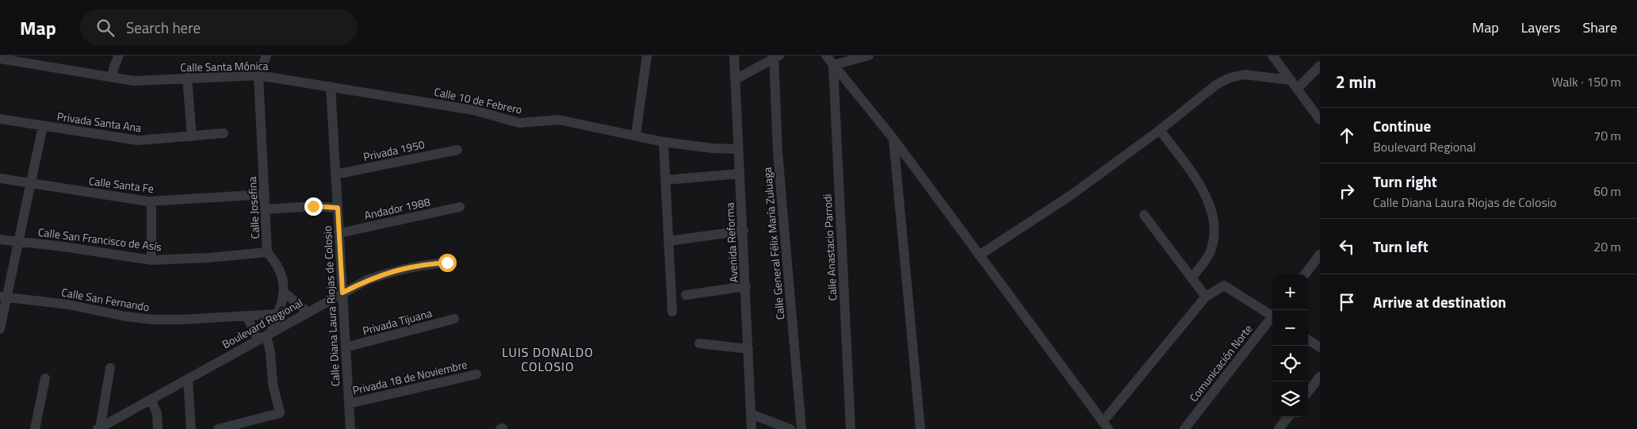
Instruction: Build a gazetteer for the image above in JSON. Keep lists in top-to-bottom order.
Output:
{
  "streets": {
    "street": [
      "Calle Santa Mónica",
      "Calle 10 de Febrero",
      "Privada Santa Ana",
      "Privada 1950",
      "Calle Santa Fe",
      "Calle Josefina",
      "Andador 1988",
      "Calle San Francisco de Asís",
      "Avenida Reforma",
      "Calle General Félix María Zuluaga",
      "Calle Anastacio Parrodi",
      "Calle San Fernando",
      "Calle Diana Laura Riojas de Colosio",
      "Privada Tijuana",
      "Boulevard Regional",
      "Comunicación Norte",
      "Privada 18 de Noviembre"
    ]
  },
  "crossings": [
    ["Calle Santa Mónica", "Calle 10 de Febrero"],
    ["Calle Santa Mónica", "Calle Josefina"],
    ["Calle Santa Mónica", "Calle Diana Laura Riojas de Colosio"],
    ["Calle 10 de Febrero", "Avenida Reforma"],
    ["Calle 10 de Febrero", "Calle Diana Laura Riojas de Colosio"],
    ["Privada 1950", "Calle Diana Laura Riojas de Colosio"],
    ["Calle Santa Fe", "Calle Josefina"],
    ["Calle Josefina", "Calle San Francisco de Asís"],
    ["Calle Josefina", "Calle San Fernando"],
    ["Calle Josefina", "Boulevard Regional"],
    ["Andador 1988", "Calle Diana Laura Riojas de Colosio"],
    ["Calle Diana Laura Riojas de Colosio", "Privada Tijuana"],
    ["Calle Diana Laura Riojas de Colosio", "Boulevard Regional"],
    ["Calle Diana Laura Riojas de Colosio", "Privada 18 de Noviembre"]
  ],
  "districts": ["LUIS DONALDO COLOSIO"],
  "page": {
    "header": "Map",
    "search": "Search here",
    "nav": ["Map", "Layers", "Share"],
    "heading": ["2 min", "Walk · 150 m"],
    "list": [
      ["Continue", "Boulevard Regional", "70 m"],
      ["Turn right", "Calle Diana Laura Riojas de Colosio", "60 m"],
      ["Turn left", "20 m"],
      "Arrive at destination"
    ],
    "map_buttons": ["+", "−"]
  }
}
